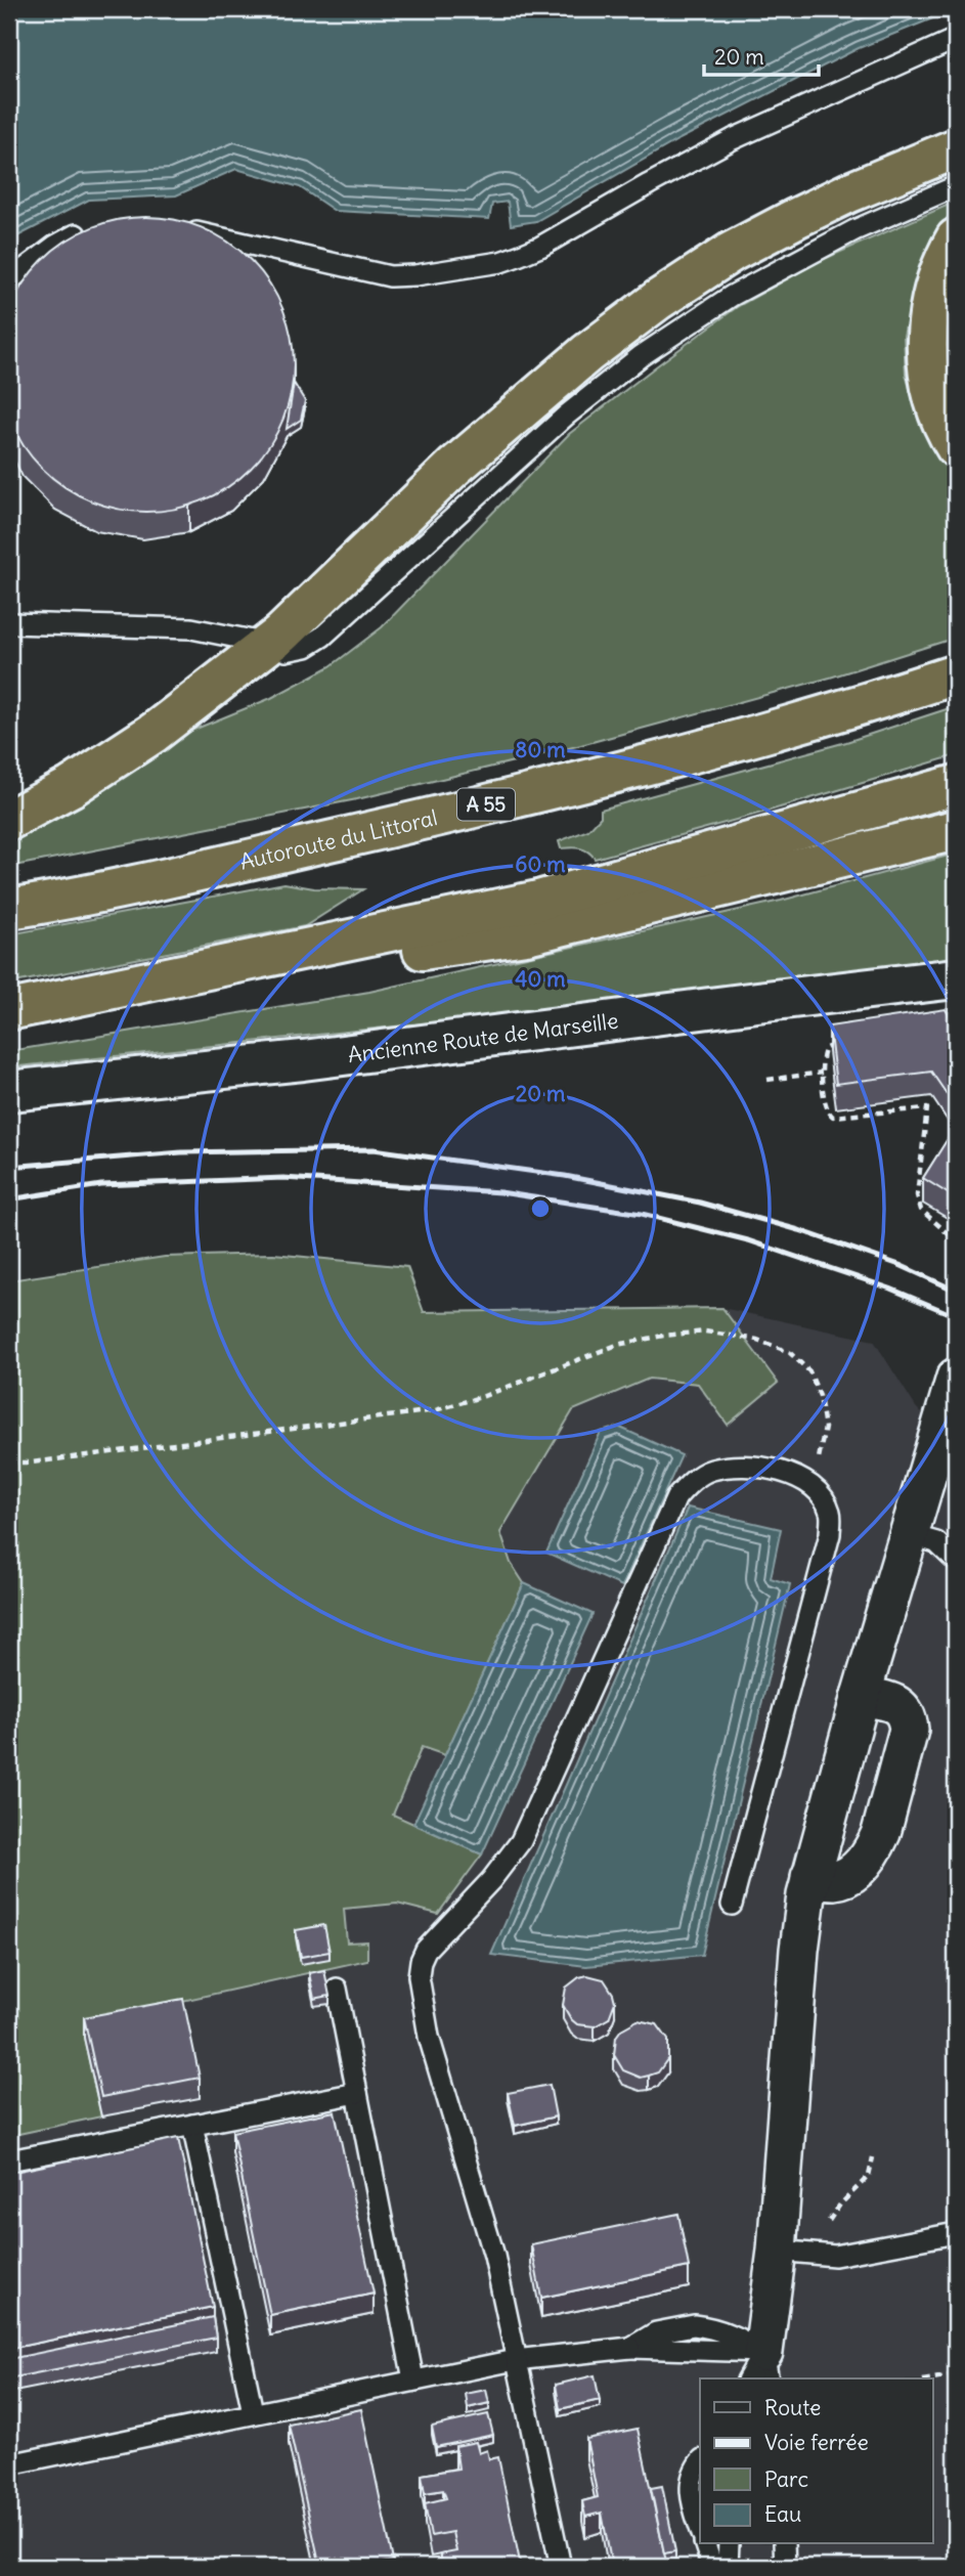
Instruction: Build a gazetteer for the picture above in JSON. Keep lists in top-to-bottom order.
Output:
{
  "streets": {
    "highway": ["A 55", "Autoroute du Littoral"],
    "street": ["Ancienne Route de Marseille"]
  },
  "legend": [
    "Route",
    "Voie ferrée",
    "Parc",
    "Eau"
  ],
  "scale_bar": "20 m",
  "rings": [
    "80 m",
    "60 m",
    "40 m",
    "20 m"
  ]
}
